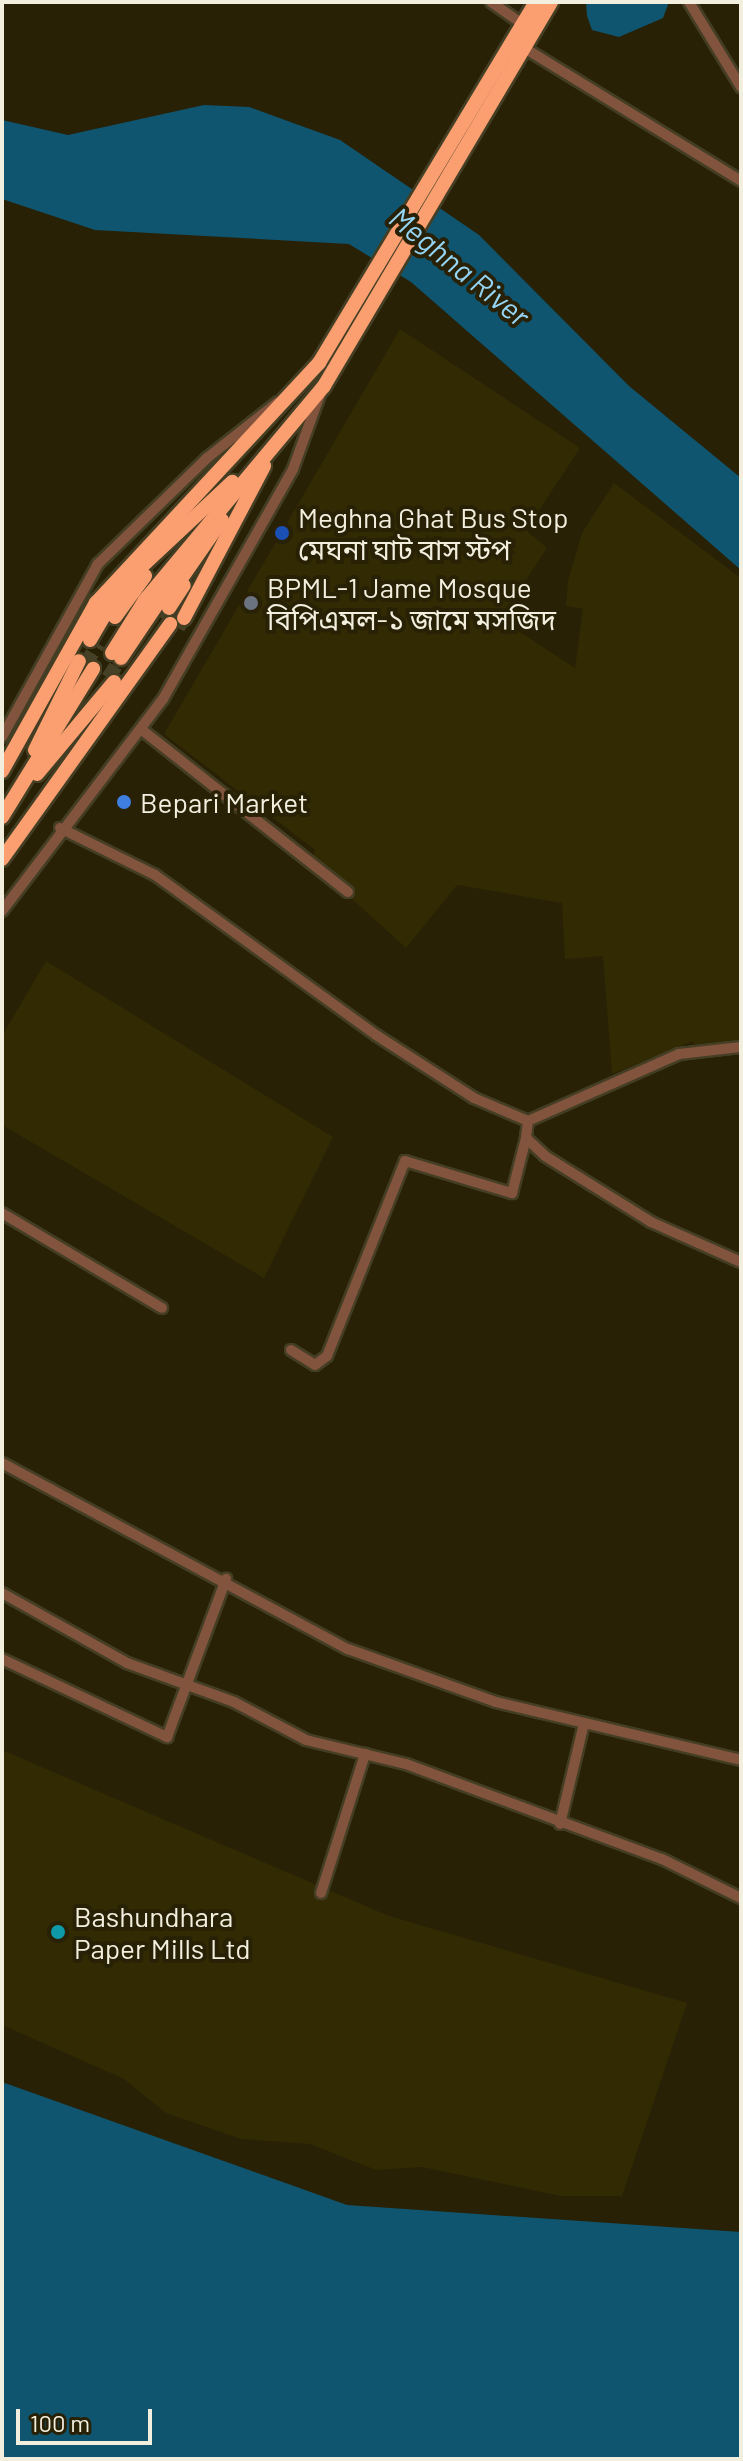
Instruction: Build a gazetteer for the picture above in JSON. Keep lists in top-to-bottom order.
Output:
{
  "water": ["Meghna River"],
  "places": [
    "Meghna Ghat Bus Stop মেঘনা ঘাট বাস স্টপ",
    "BPML-1 Jame Mosque বিপিএমল-১ জামে মসজিদ",
    "Bepari Market",
    "Bashundhara Paper Mills Ltd"
  ],
  "scale_bar": "100 m"
}
